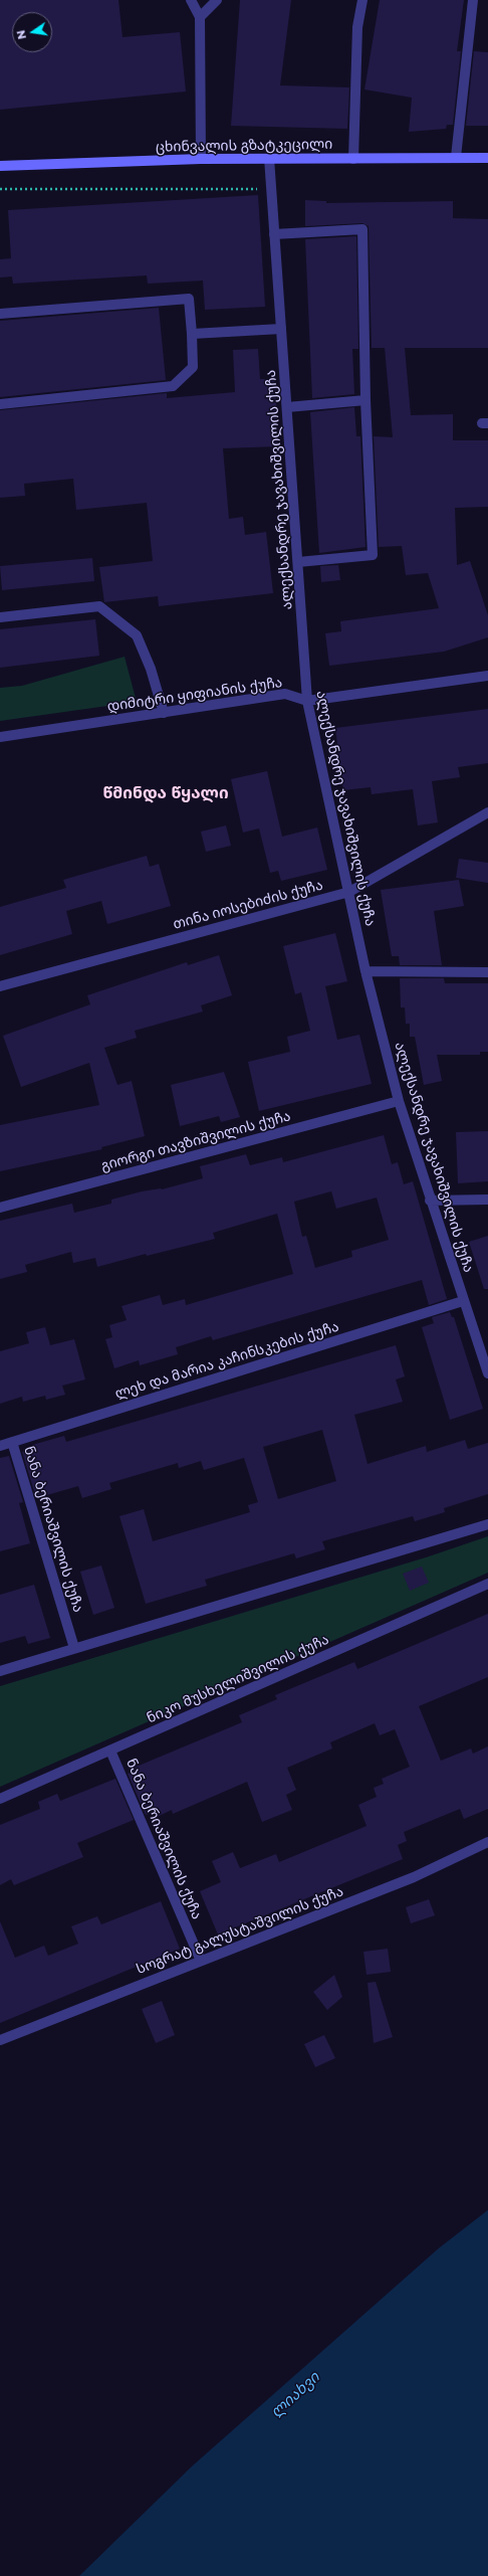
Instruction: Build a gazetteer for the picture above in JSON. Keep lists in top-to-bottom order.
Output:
{
  "streets": {
    "main road": ["ცხინვალის გზატკეცილი"],
    "street": [
      "ალექსანდრე ჯავახიშვილის ქუჩა",
      "დიმიტრი ყიფიანის ქუჩა",
      "თინა იოსებიძის ქუჩა",
      "გიორგი თავზიშვილის ქუჩა",
      "ლეხ და მარია კაჩინსკების ქუჩა",
      "ნანა ბერიაშვილის ქუჩა",
      "ნიკო მუსხელიშვილის ქუჩა",
      "სოგრატ გალუსტაშვილის ქუჩა"
    ]
  },
  "crossings": [
    ["ცხინვალის გზატკეცილი", "ალექსანდრე ჯავახიშვილის ქუჩა"],
    ["ალექსანდრე ჯავახიშვილის ქუჩა", "დიმიტრი ყიფიანის ქუჩა"],
    ["ალექსანდრე ჯავახიშვილის ქუჩა", "თინა იოსებიძის ქუჩა"],
    ["ალექსანდრე ჯავახიშვილის ქუჩა", "გიორგი თავზიშვილის ქუჩა"],
    ["ალექსანდრე ჯავახიშვილის ქუჩა", "ლეხ და მარია კაჩინსკების ქუჩა"],
    ["ლეხ და მარია კაჩინსკების ქუჩა", "ნანა ბერიაშვილის ქუჩა"],
    ["ნანა ბერიაშვილის ქუჩა", "ნიკო მუსხელიშვილის ქუჩა"],
    ["ნანა ბერიაშვილის ქუჩა", "სოგრატ გალუსტაშვილის ქუჩა"]
  ],
  "districts": ["წმინდა წყალი"],
  "water": ["ლიახვი"],
  "north": "left"
}
